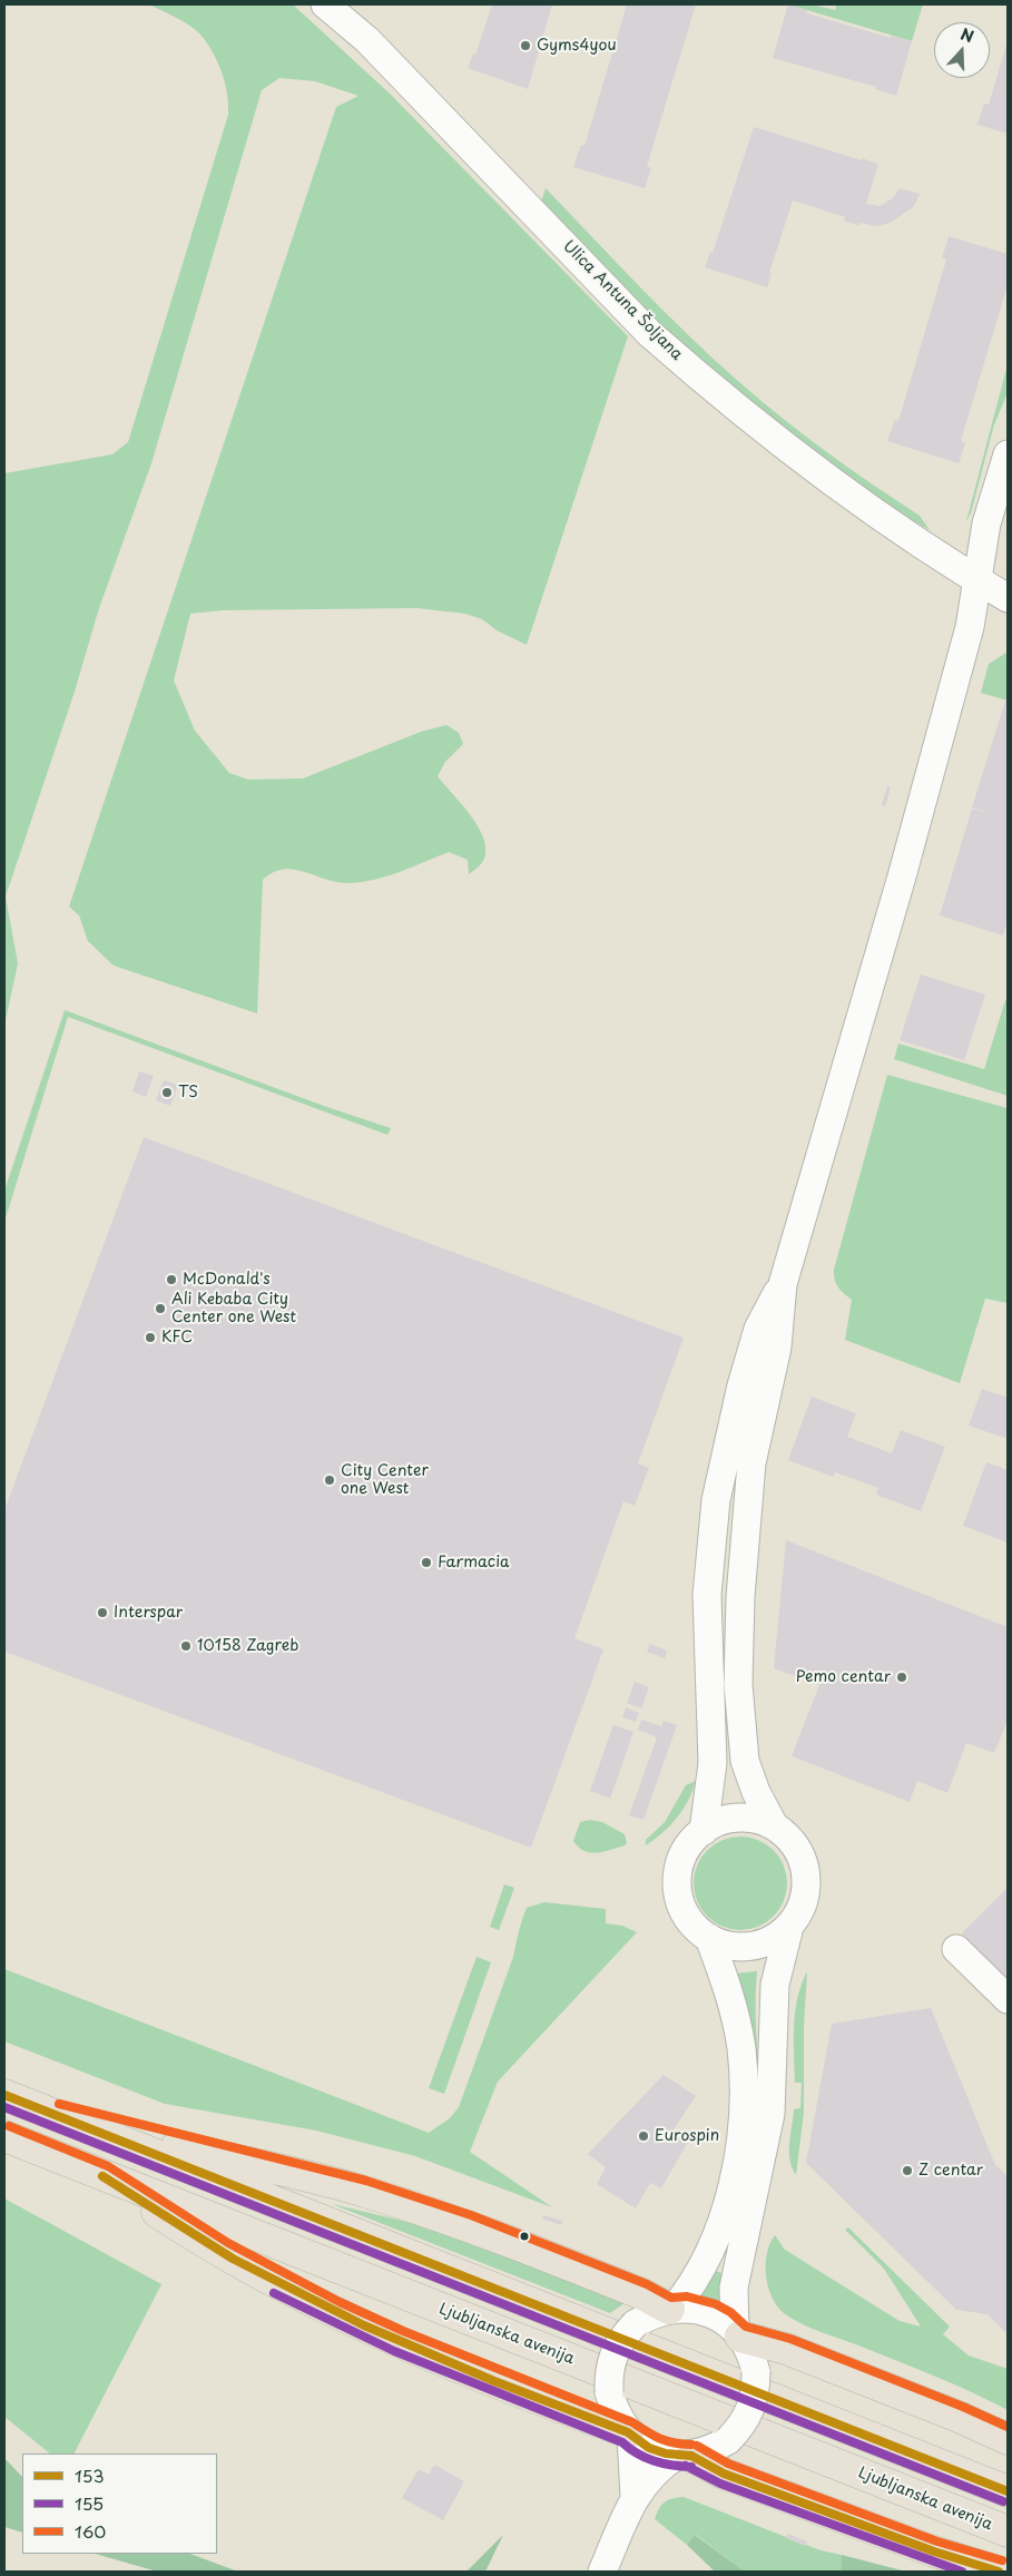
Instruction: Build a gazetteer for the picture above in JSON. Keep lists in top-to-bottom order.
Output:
{
  "streets": {
    "main road": ["Ljubljanska avenija"],
    "street": ["Ulica Antuna Šoljana"]
  },
  "places": [
    "Gyms4you",
    "TS",
    "McDonald's",
    "Ali Kebaba City Center one West",
    "KFC",
    "City Center one West",
    "Farmacia",
    "Interspar",
    "10158 Zagreb",
    "Pemo centar",
    "Eurospin",
    "Z centar"
  ],
  "lines": ["transit line 153", "transit line 160", "transit line 155"],
  "legend": ["153", "155", "160"],
  "north": "top"
}
